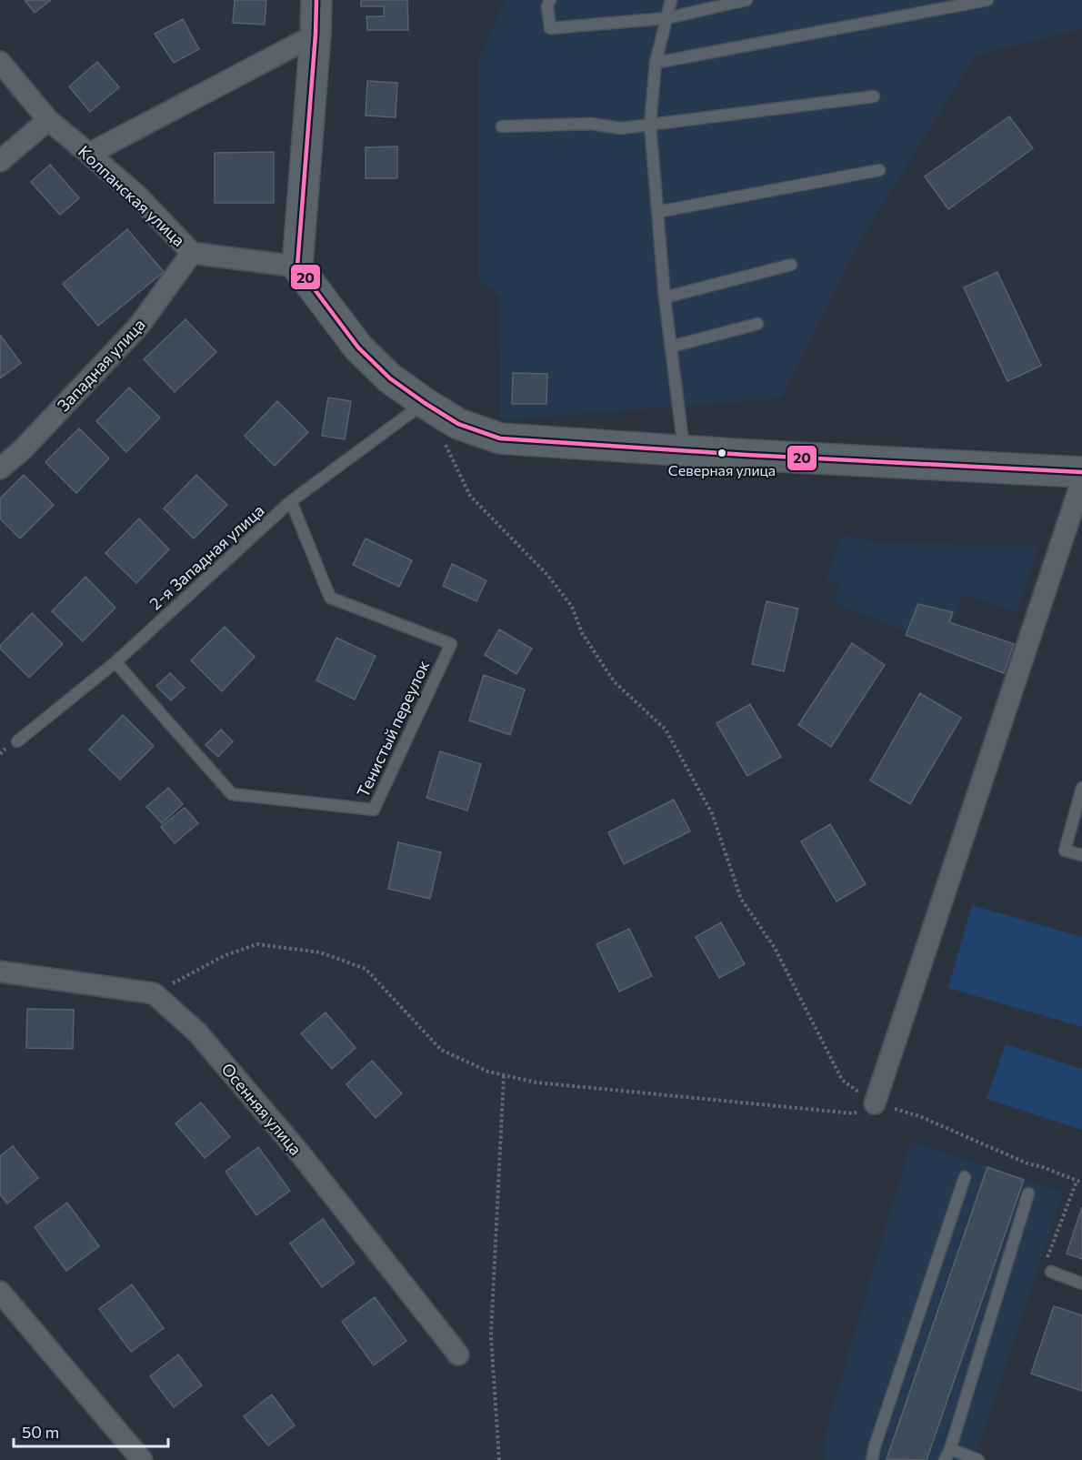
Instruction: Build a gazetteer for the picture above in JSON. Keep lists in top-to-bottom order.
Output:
{
  "streets": {
    "street": ["Колпанская улица", "Западная улица", "Осенняя улица"],
    "lane": ["2-я Западная улица", "Тенистый переулок"]
  },
  "crossings": [
    ["Колпанская улица", "Западная улица"],
    ["2-я Западная улица", "Тенистый переулок"]
  ],
  "places": ["Северная улица"],
  "lines": ["transit line 20"],
  "scale_bar": "50 m"
}
